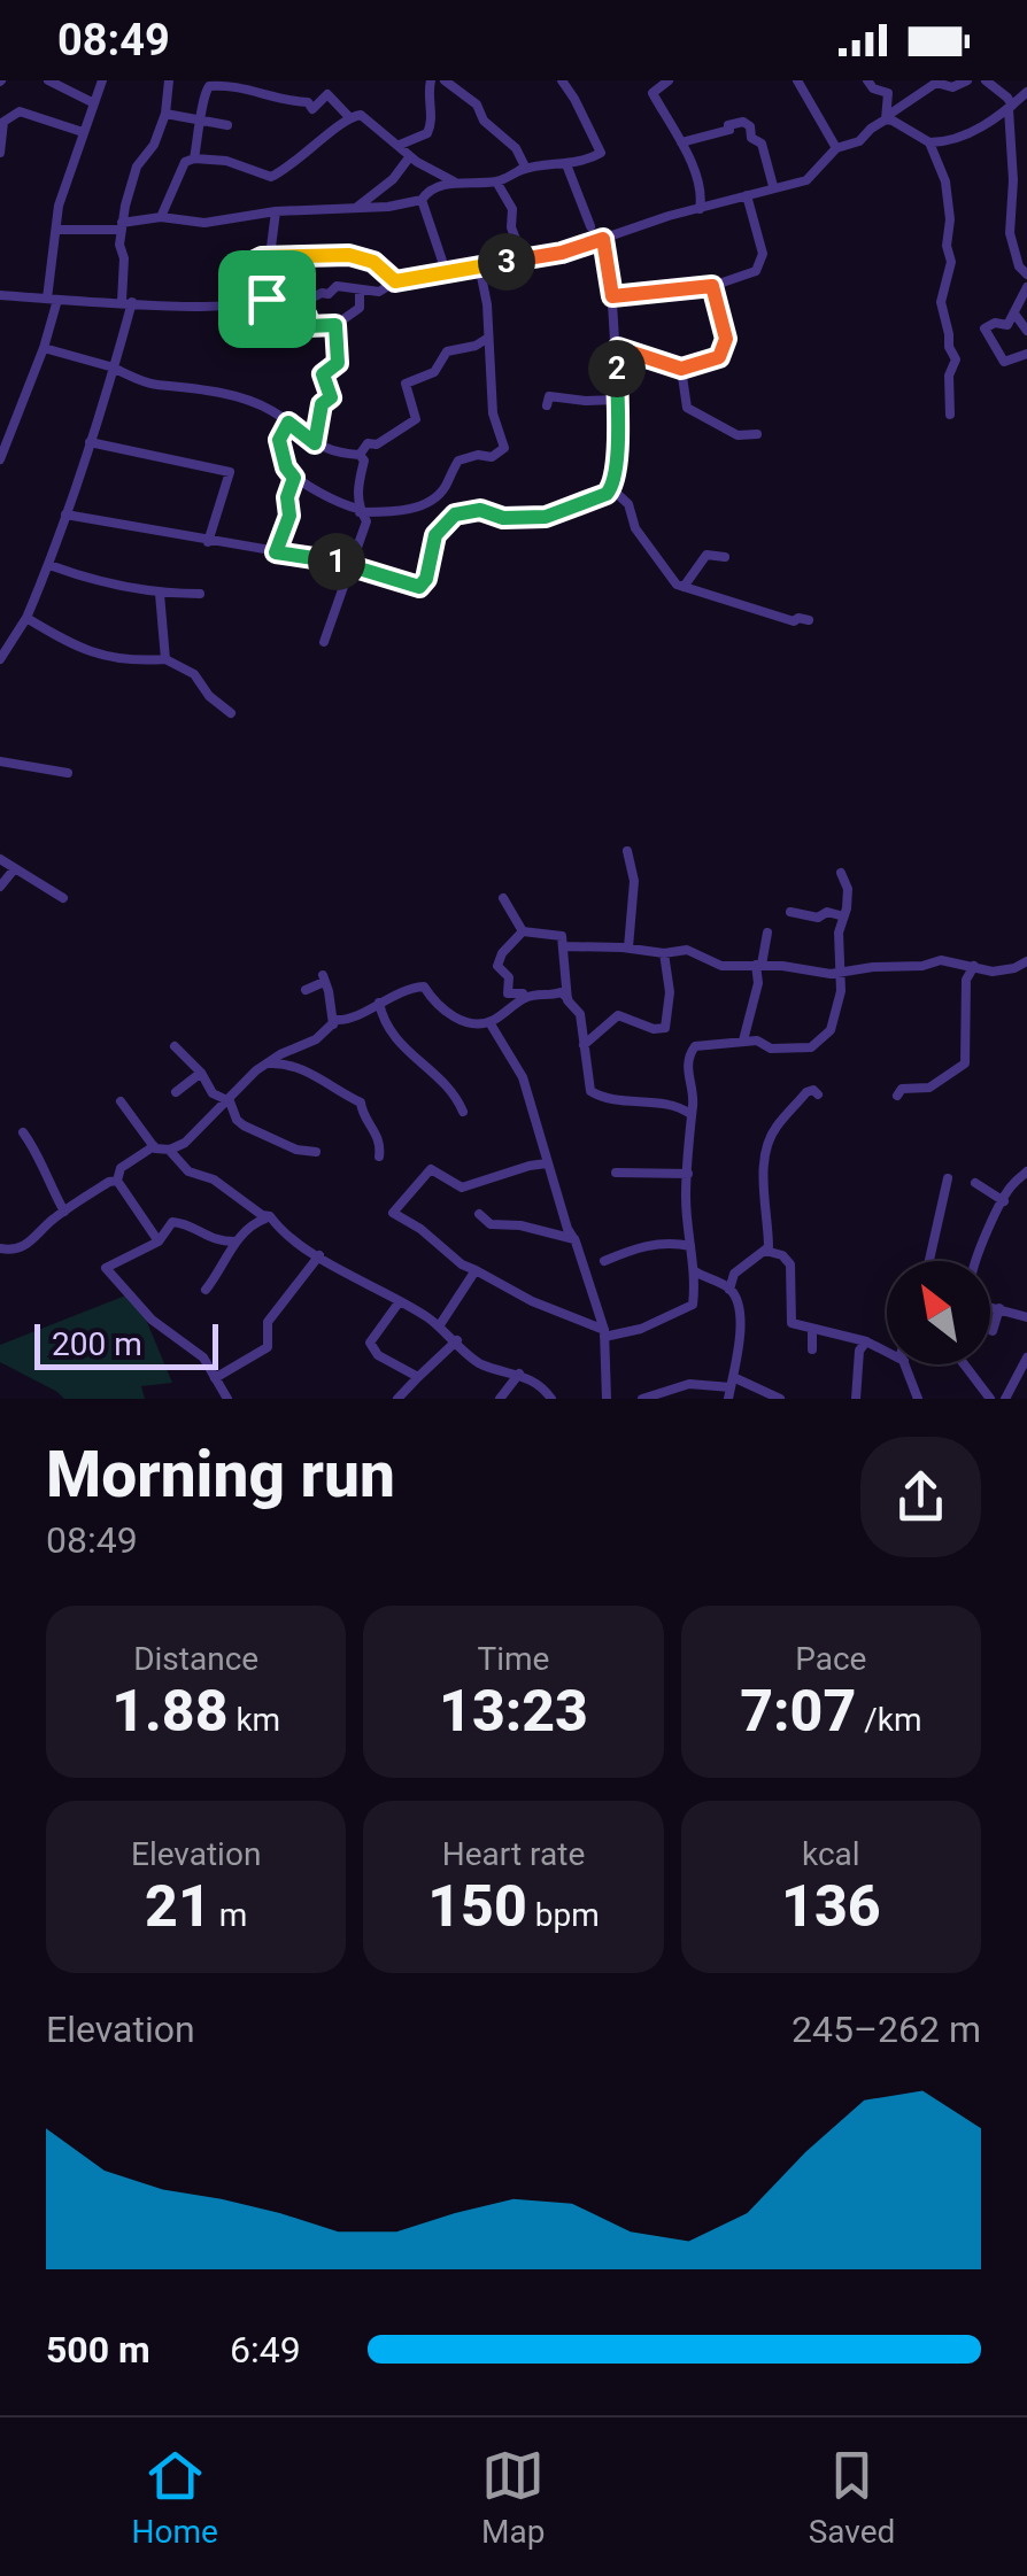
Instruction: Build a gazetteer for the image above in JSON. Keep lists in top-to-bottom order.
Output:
{
  "scale_bar": "200 m",
  "north": "top left",
  "page": {
    "status": "08:49",
    "pins": ["3", "2", "1"],
    "scale": "200 m",
    "heading": ["Morning run", "08:49"],
    "stats": [
      ["Distance", "1.88 km"],
      ["Time", "13:23"],
      ["Pace", "7:07 /km"],
      ["Elevation", "21 m"],
      ["Heart rate", "150 bpm"],
      ["kcal", "136"]
    ],
    "chart": ["Elevation", "245–262 m"],
    "list": [
      {
        "name": "500 m",
        "note": "6:49"
      }
    ],
    "tabs": ["Home", "Map", "Saved"]
  }
}
